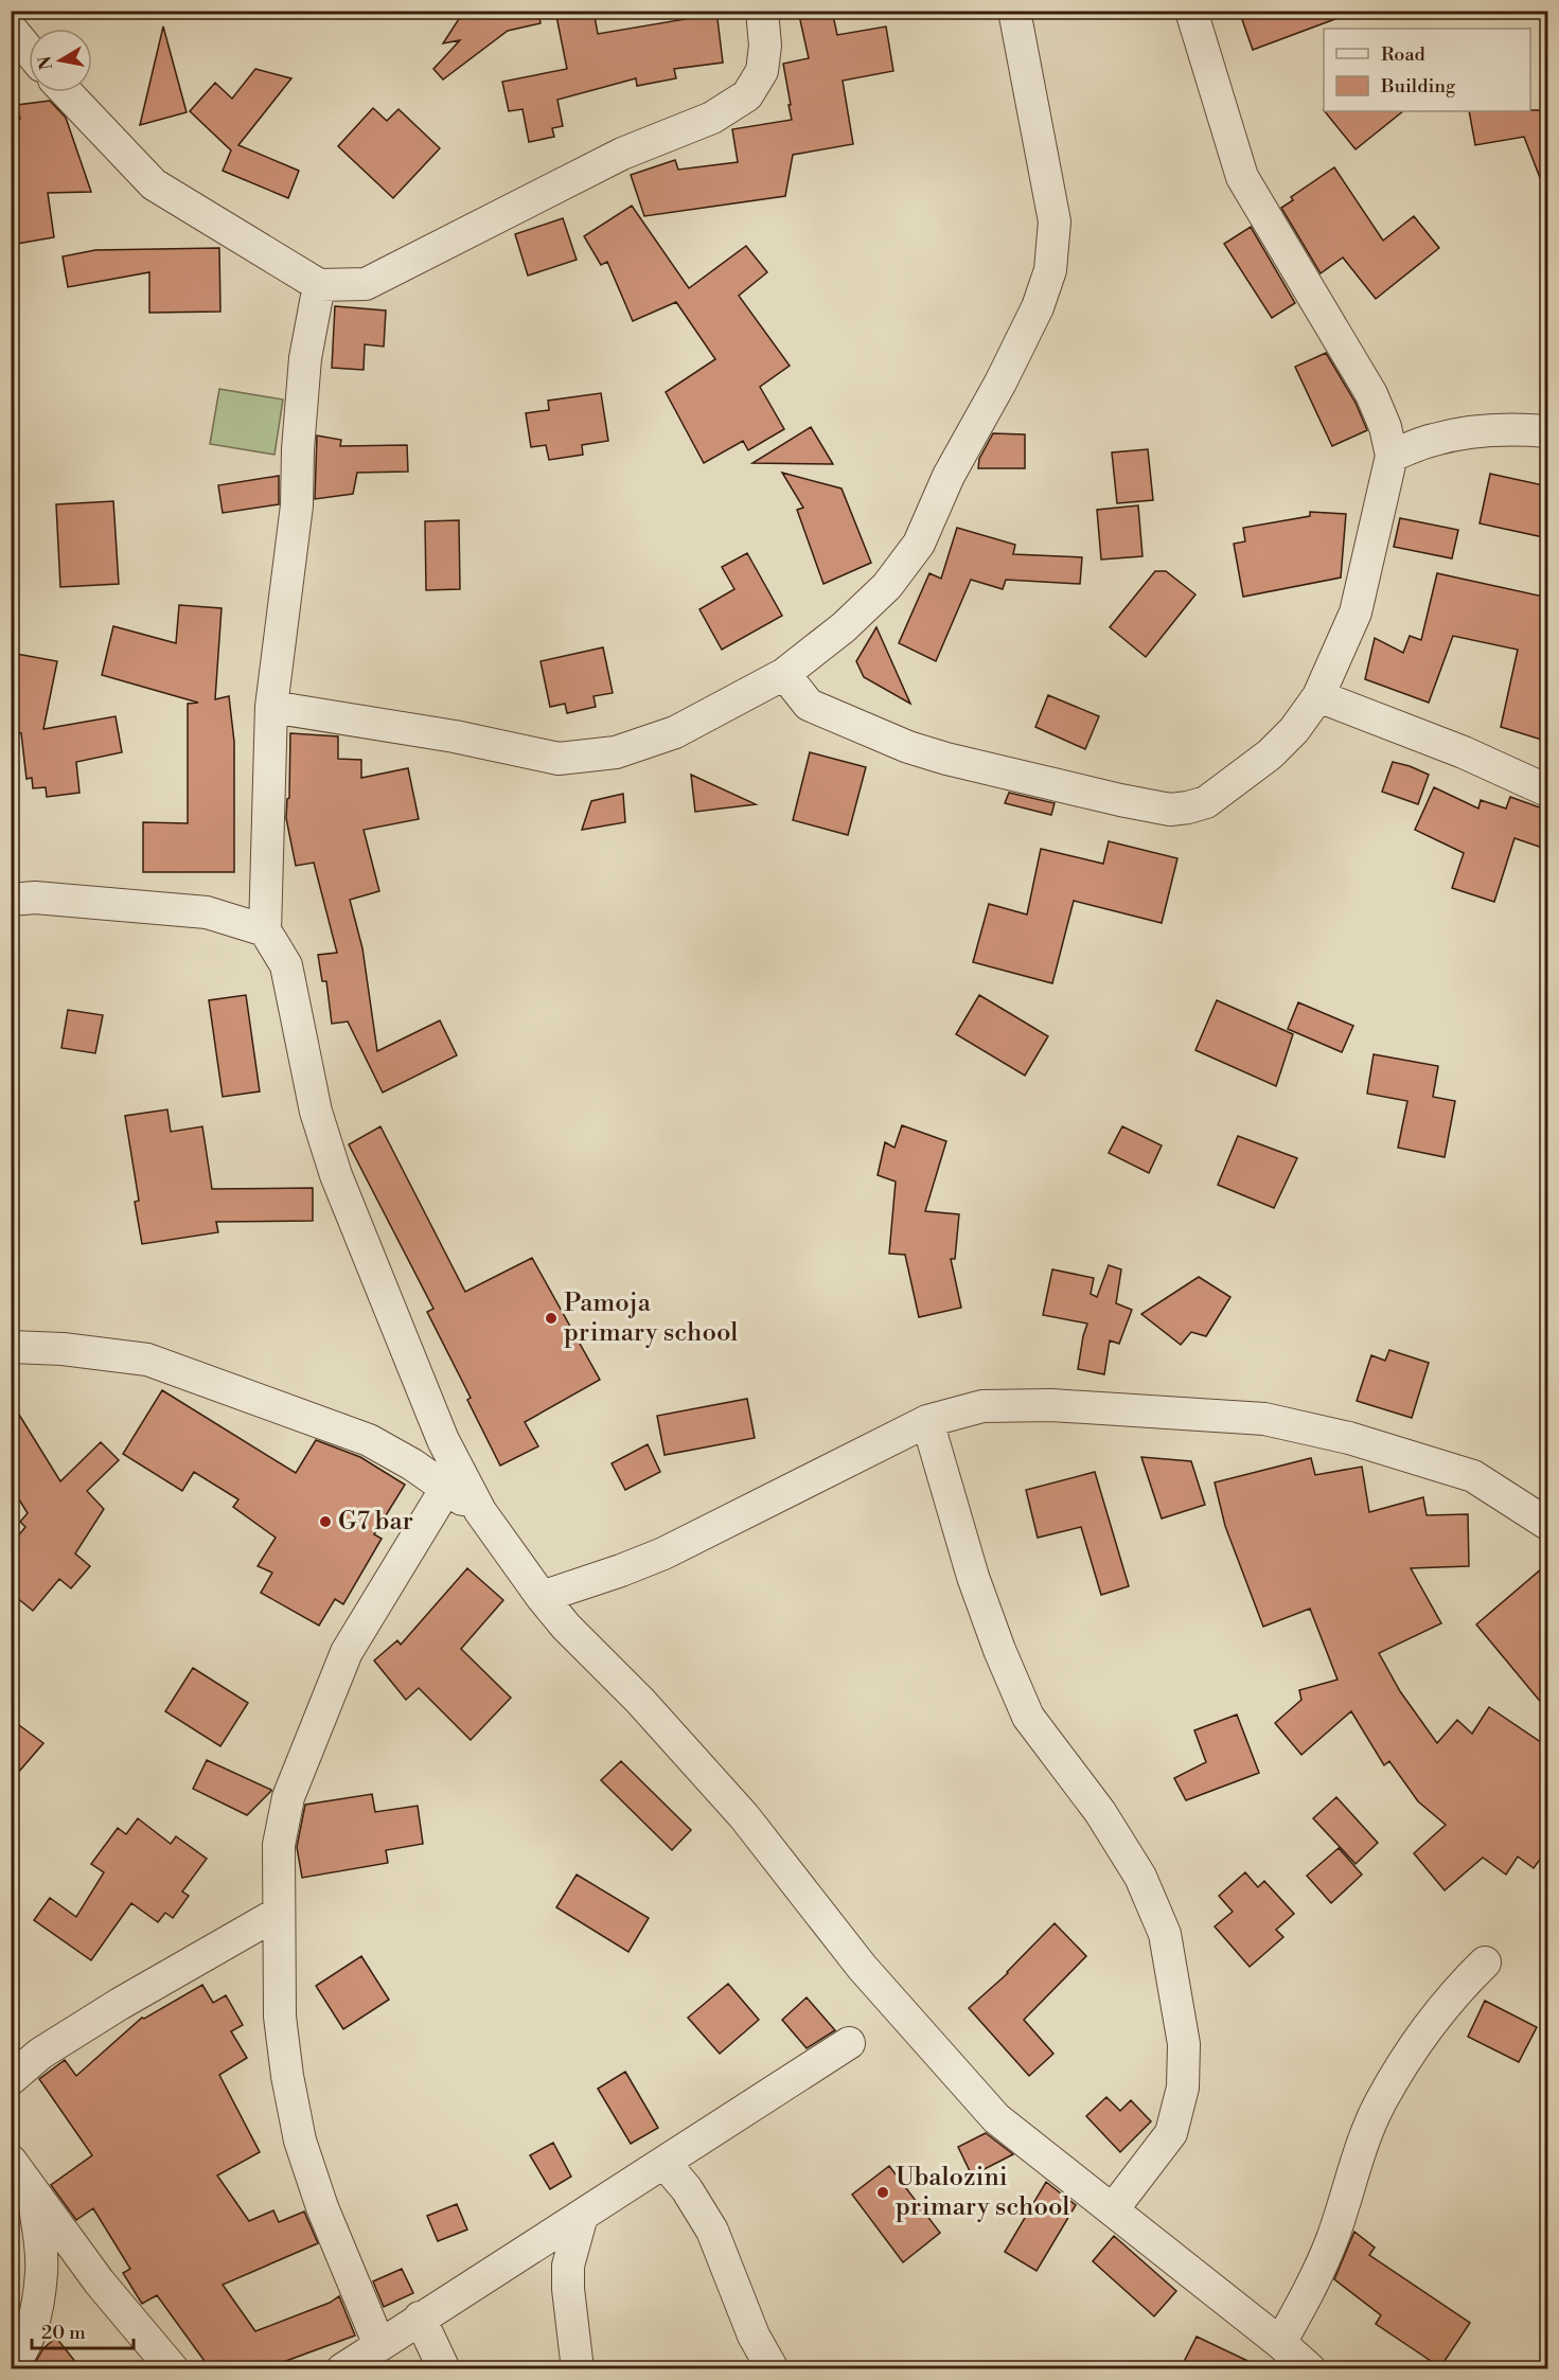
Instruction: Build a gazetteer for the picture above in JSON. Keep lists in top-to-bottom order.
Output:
{
  "places": ["Pamoja primary school", "G7 bar", "Ubalozini primary school"],
  "legend": ["Road", "Building"],
  "scale_bar": "20 m",
  "north": "left"
}
